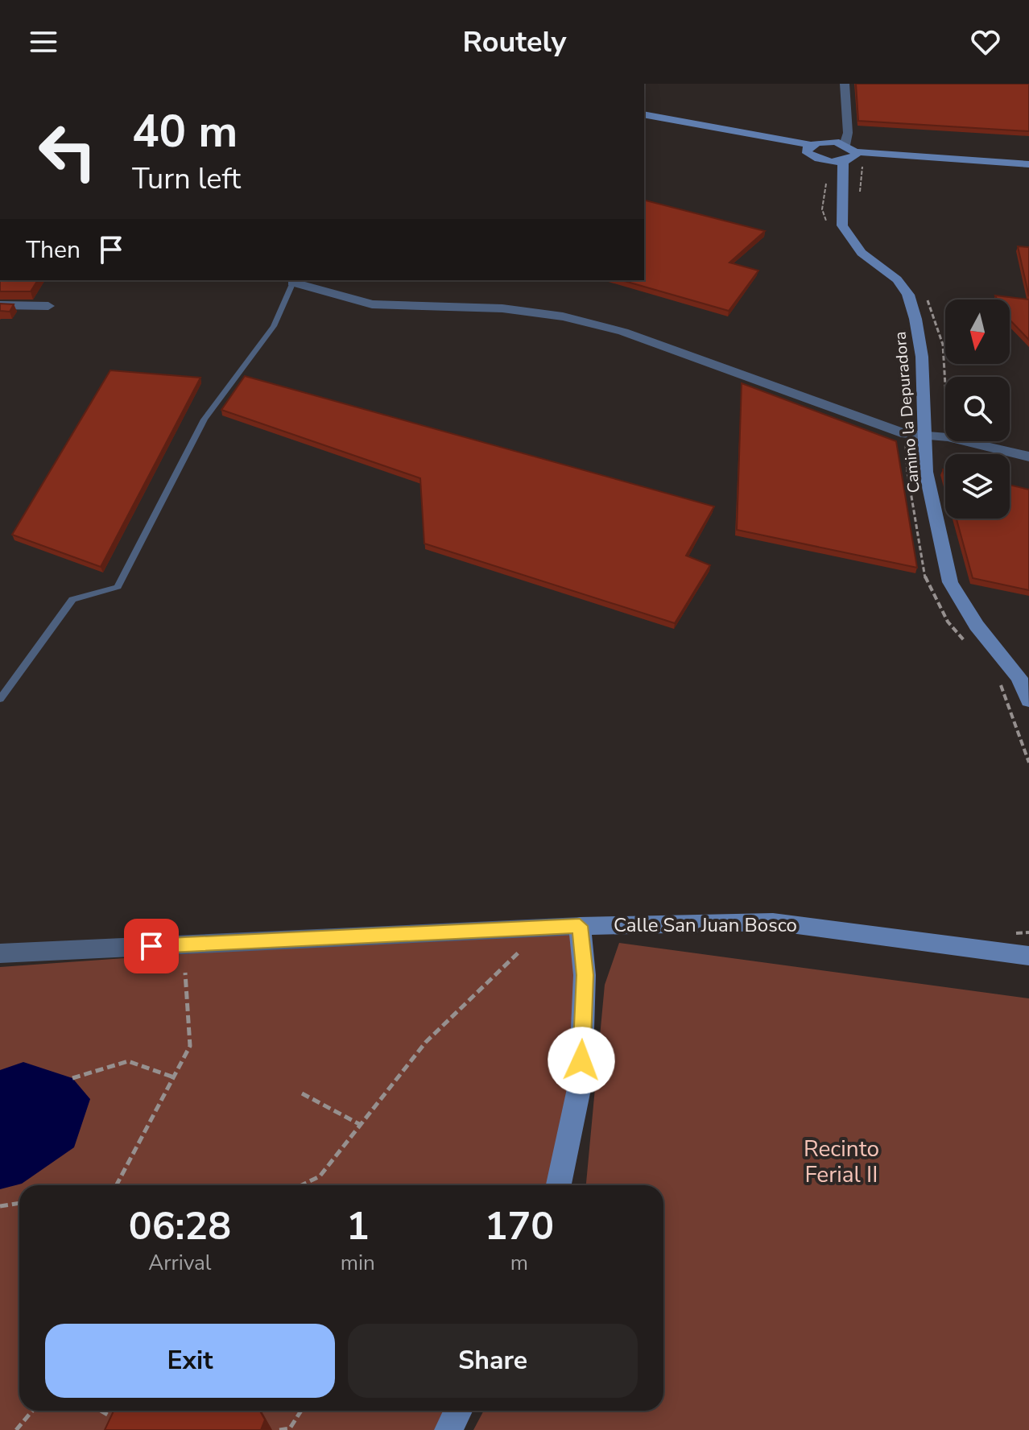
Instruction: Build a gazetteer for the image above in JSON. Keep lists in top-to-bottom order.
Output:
{
  "streets": {
    "street": ["Camino la Depuradora", "Calle San Juan Bosco"]
  },
  "parks": ["Recinto Ferial II"],
  "north": "bottom",
  "page": {
    "header": "Routely",
    "turn": ["40 m", "Turn left"],
    "then": "Then",
    "eta": [
      "06:28",
      "Arrival",
      "1",
      "min",
      "170",
      "m"
    ],
    "buttons": ["Exit", "Share"]
  }
}
